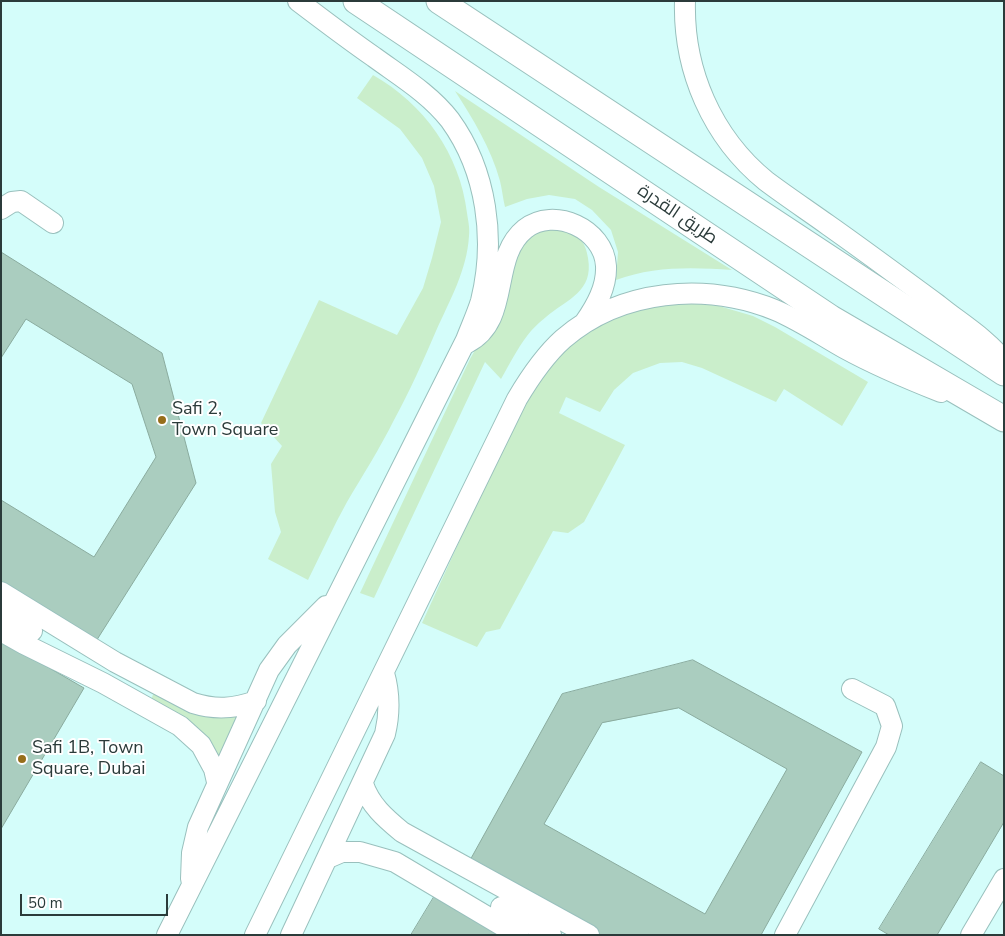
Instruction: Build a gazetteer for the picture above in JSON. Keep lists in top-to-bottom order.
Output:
{
  "streets": {
    "main road": ["طريق القدرة"]
  },
  "places": ["Safi 2, Town Square", "Safi 1B, Town Square, Dubai"],
  "scale_bar": "50 m"
}
